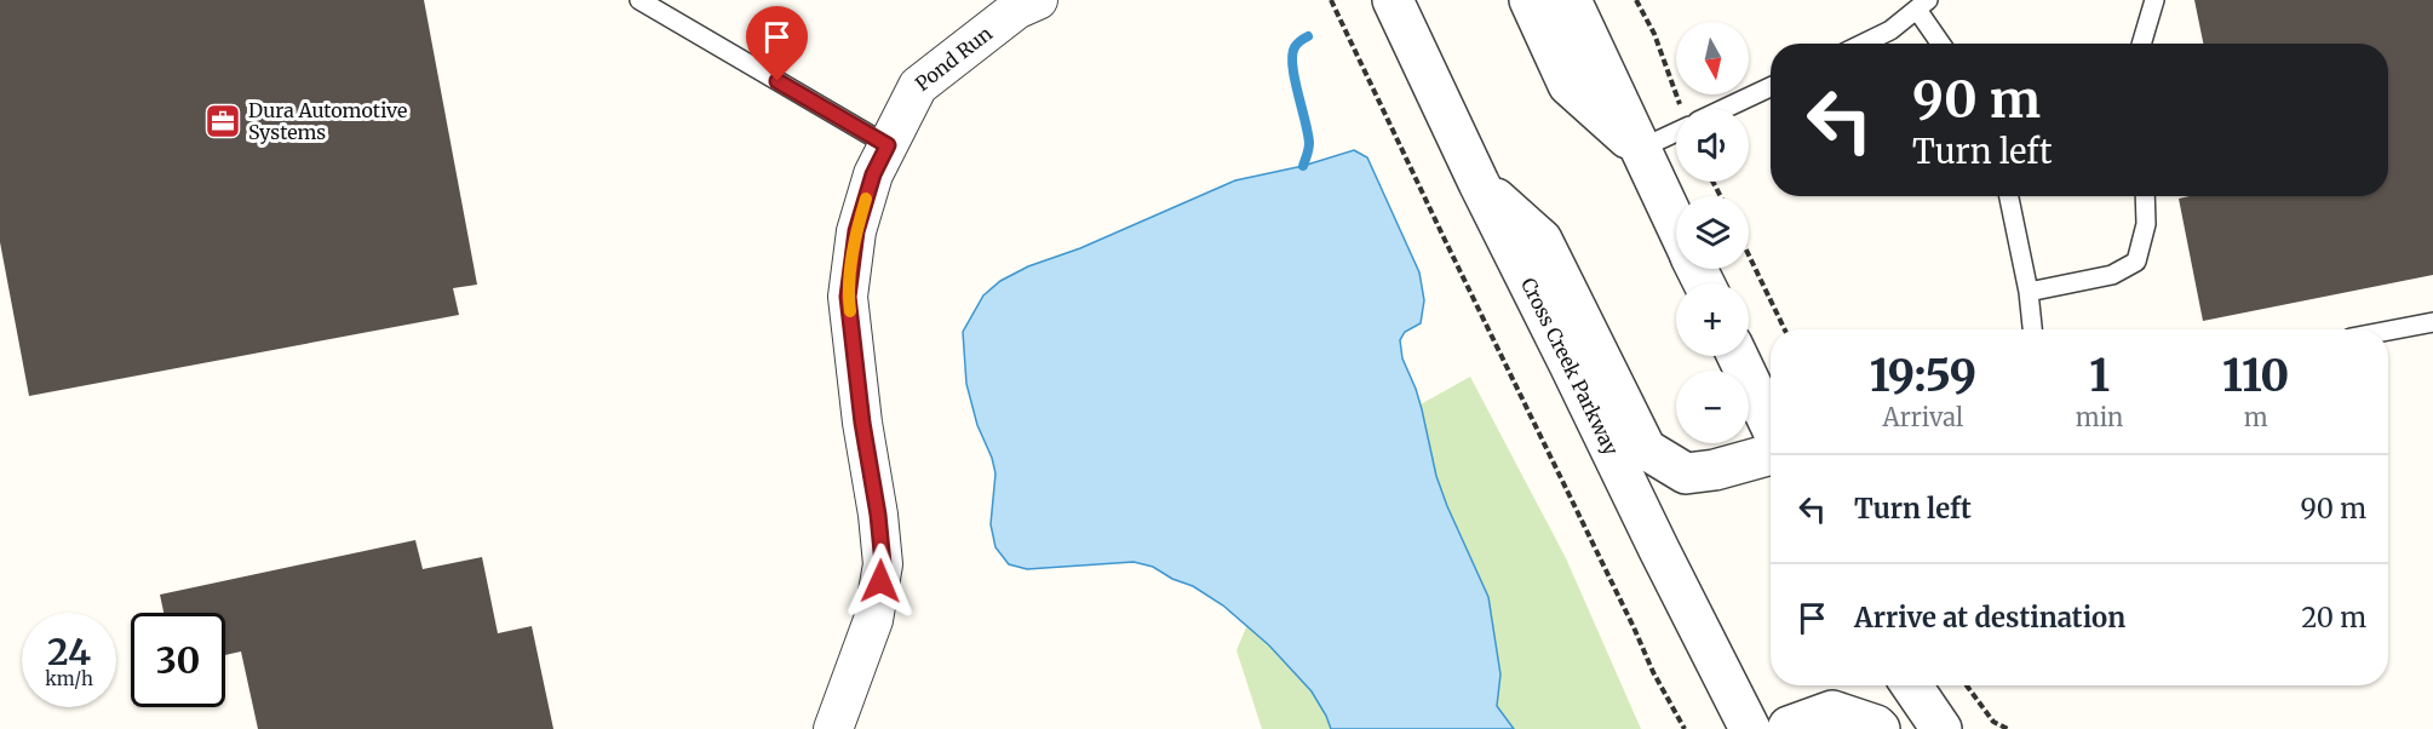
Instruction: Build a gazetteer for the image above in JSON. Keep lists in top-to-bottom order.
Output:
{
  "streets": {
    "street": ["Pond Run", "Cross Creek Parkway"]
  },
  "places": {
    "office": ["Dura Automotive Systems"]
  },
  "north": "bottom",
  "page": {
    "map_buttons": ["+", "−"],
    "turn": ["90 m", "Turn left"],
    "eta": [
      "19:59",
      "Arrival",
      "1",
      "min",
      "110",
      "m"
    ],
    "list": [
      {
        "name": "Turn left",
        "value": "90 m"
      },
      {
        "name": "Arrive at destination",
        "value": "20 m"
      }
    ],
    "speed": "24 km/h",
    "limit": "30"
  }
}
